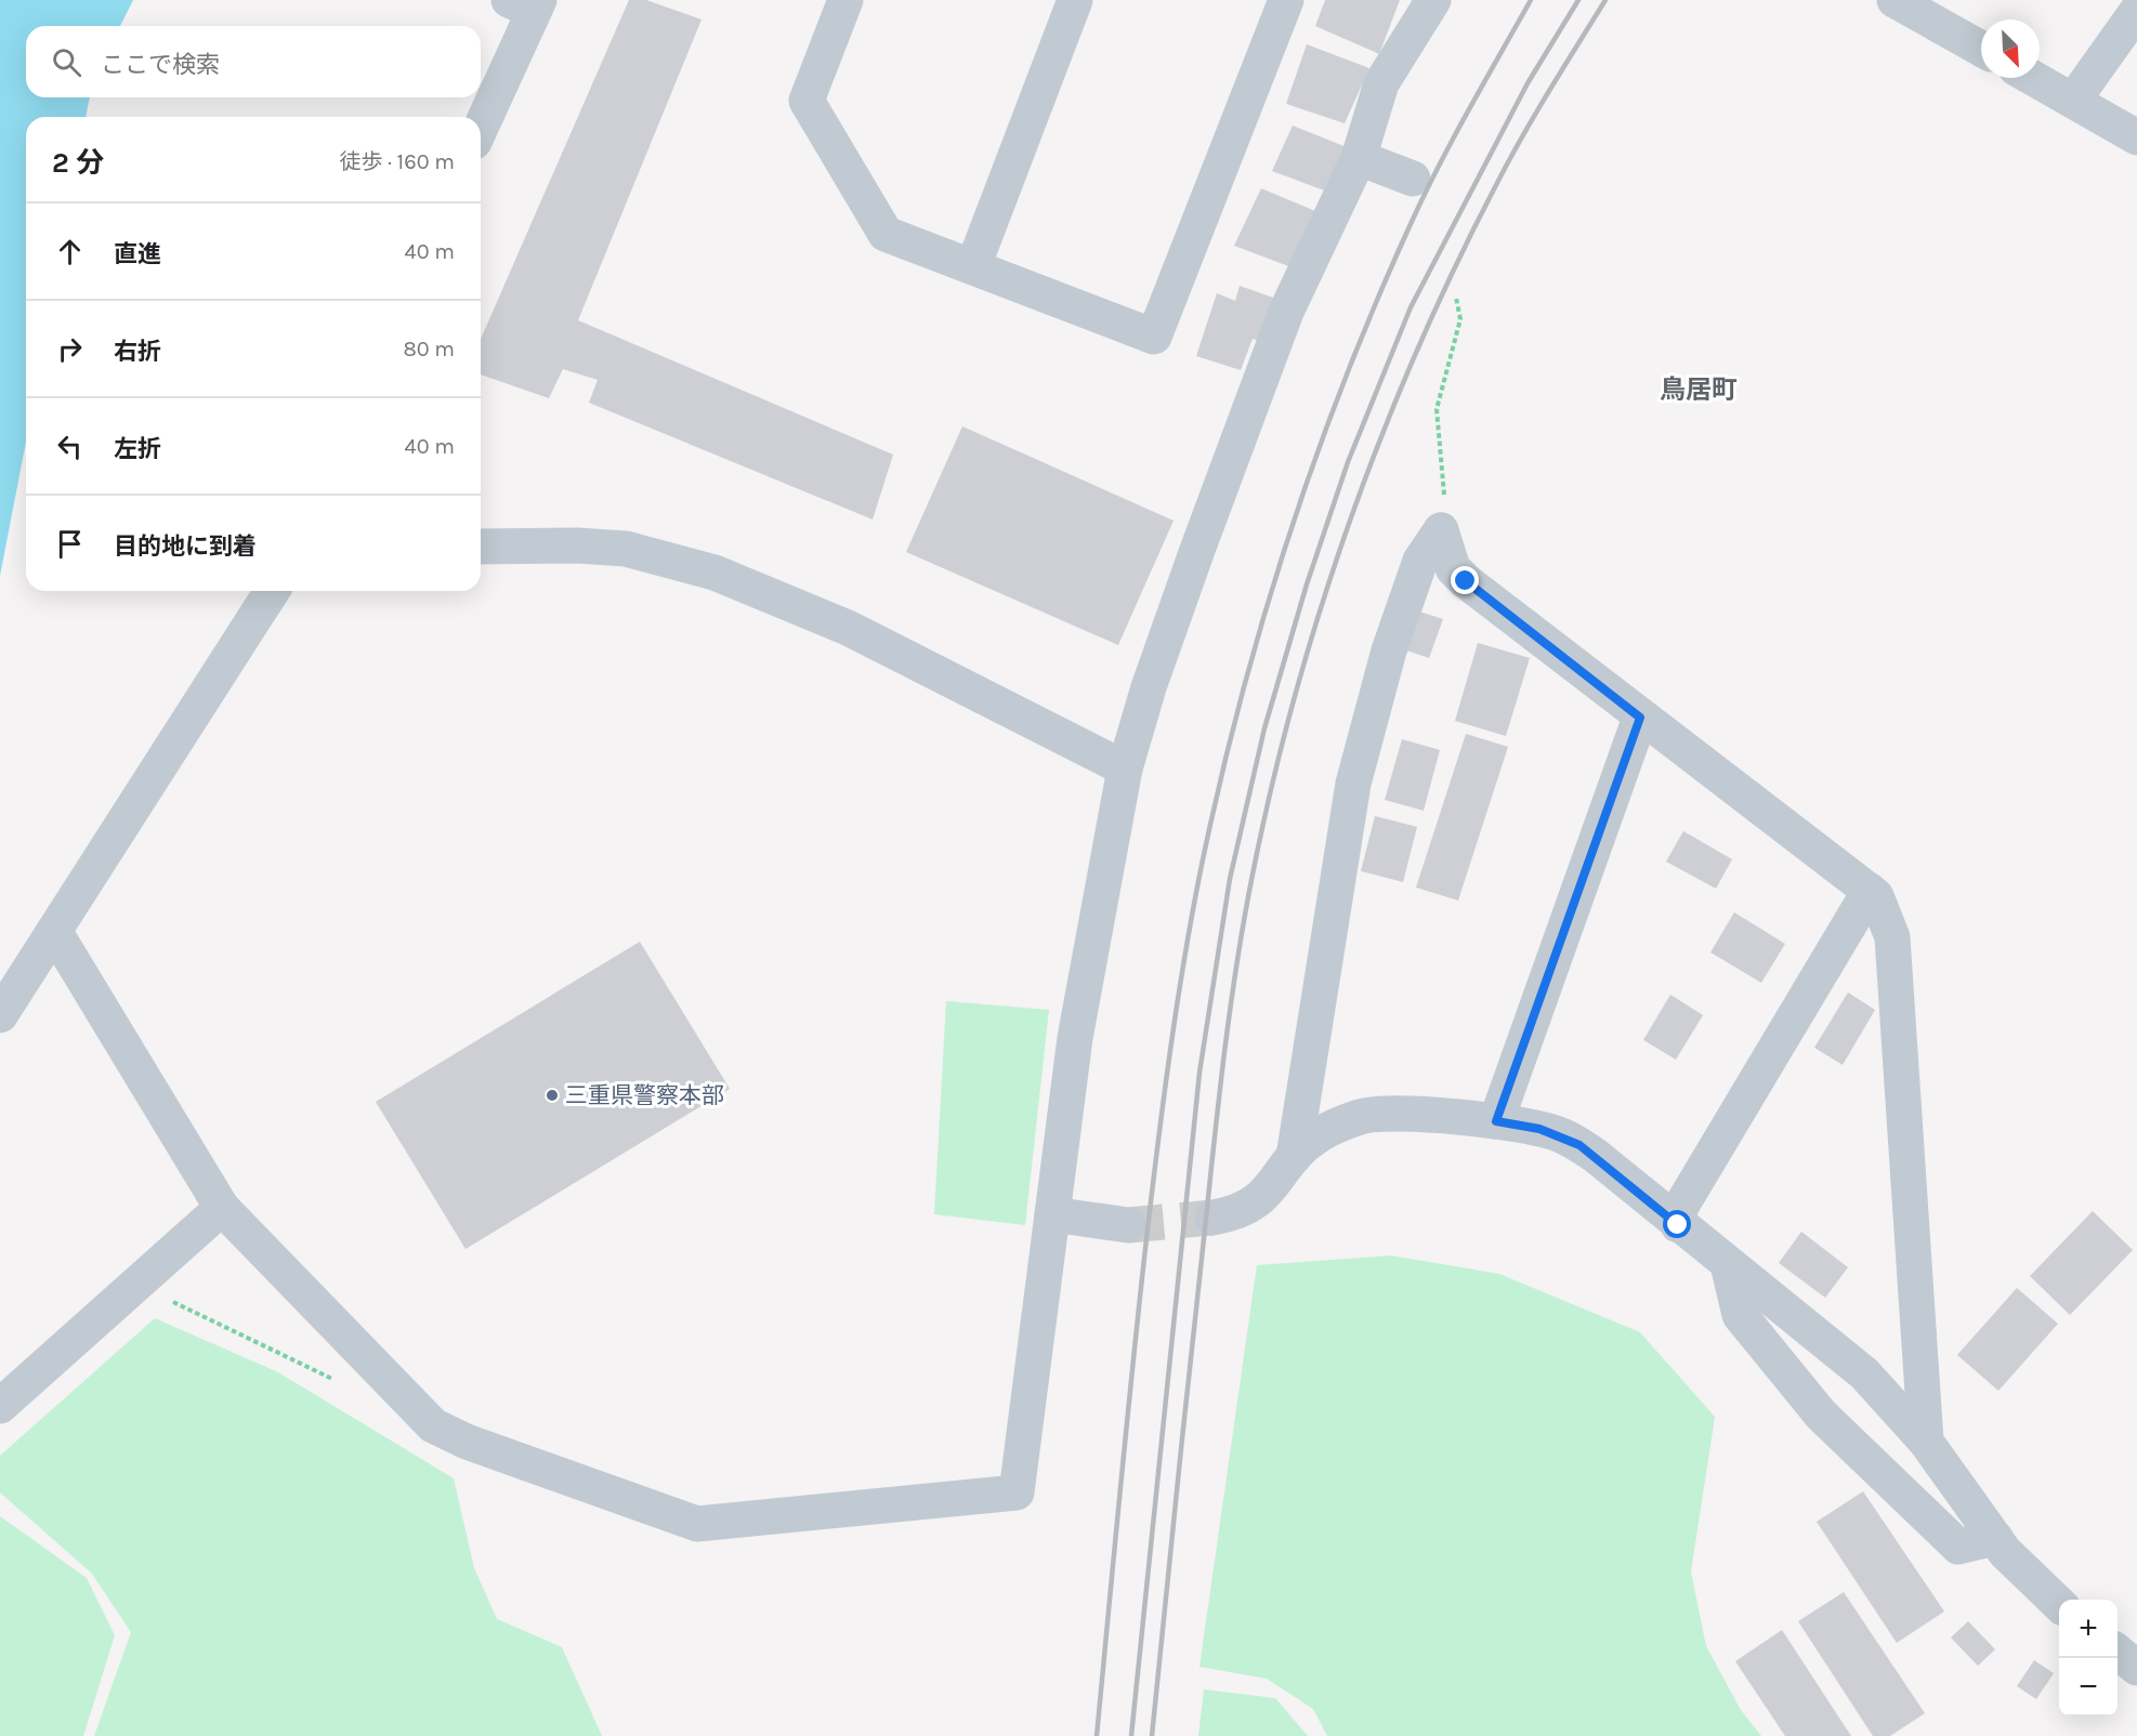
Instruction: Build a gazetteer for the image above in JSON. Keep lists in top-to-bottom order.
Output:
{
  "districts": ["鳥居町"],
  "places": ["三重県警察本部"],
  "north": "bottom right",
  "page": {
    "search": "ここで検索",
    "heading": ["2 分", "徒歩 · 160 m"],
    "list": [
      ["直進", "40 m"],
      ["右折", "80 m"],
      ["左折", "40 m"],
      "目的地に到着"
    ],
    "map_buttons": ["+", "−"]
  }
}
